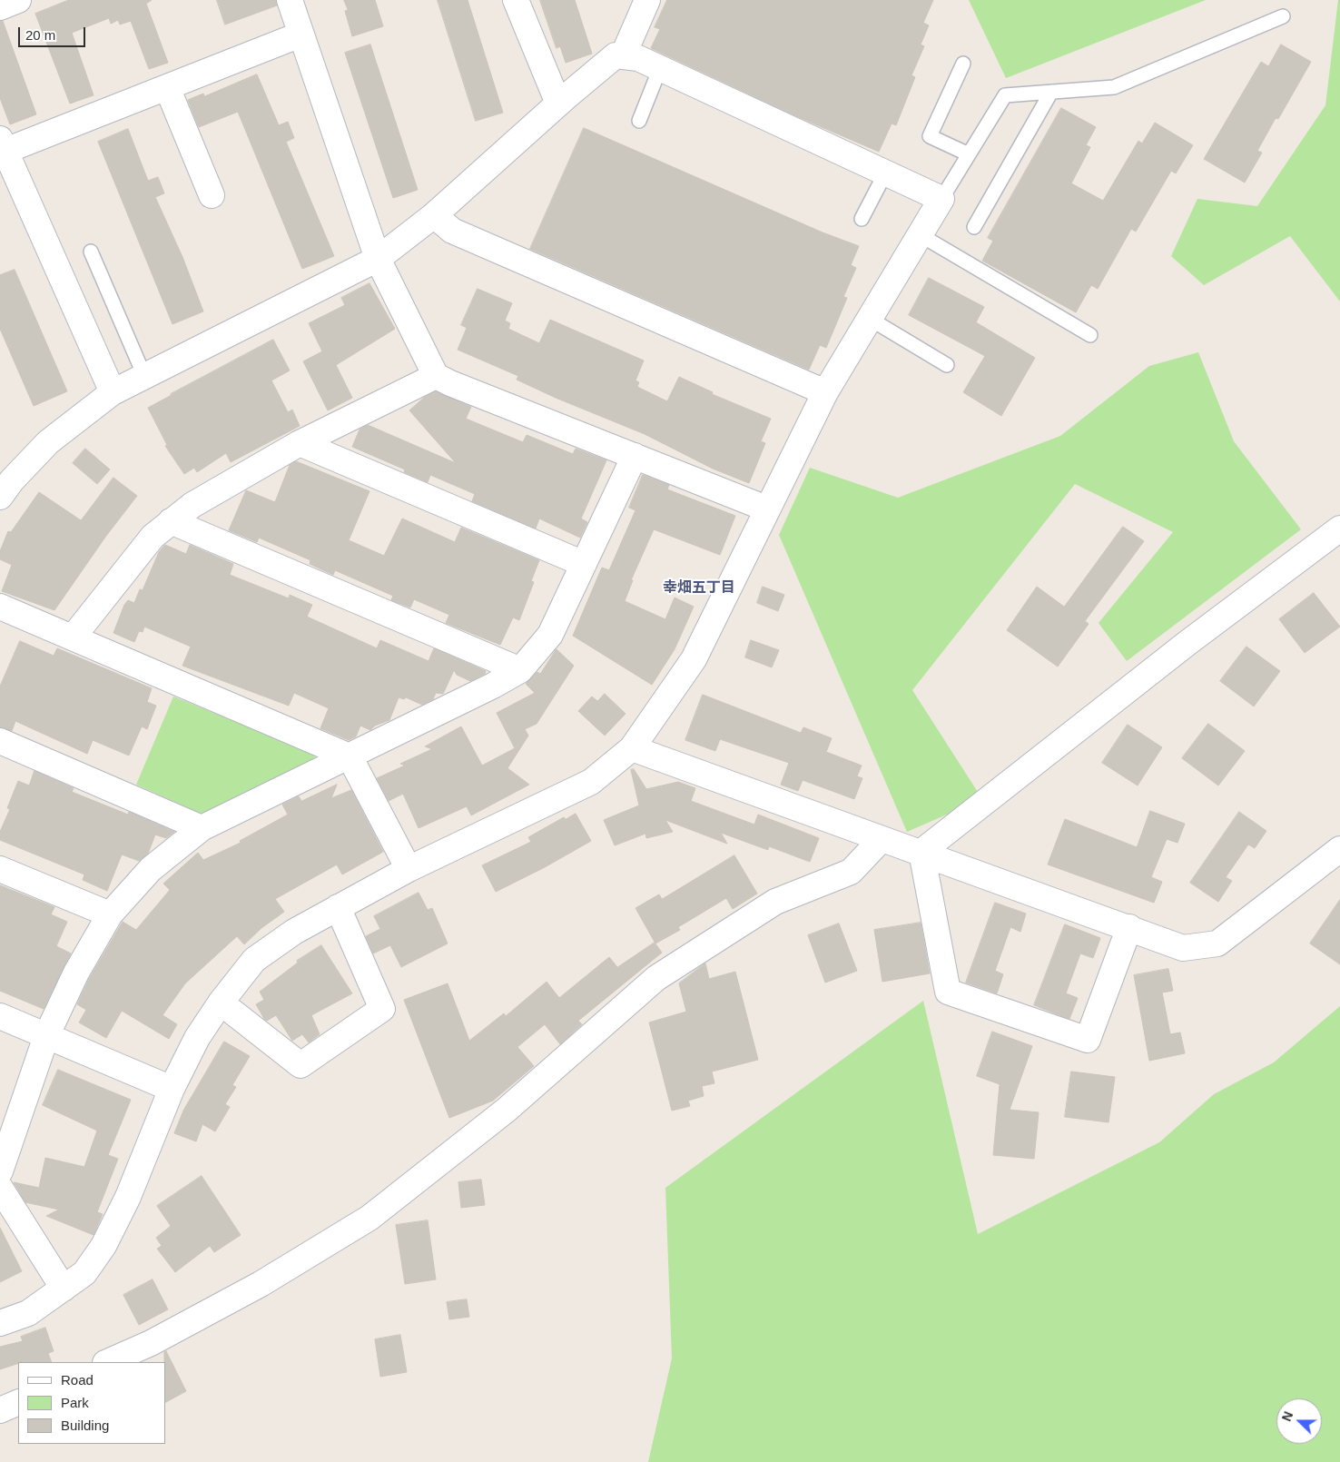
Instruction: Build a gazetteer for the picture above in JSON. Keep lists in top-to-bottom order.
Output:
{
  "districts": ["幸畑五丁目"],
  "legend": ["Road", "Park", "Building"],
  "scale_bar": "20 m",
  "north": "left"
}
